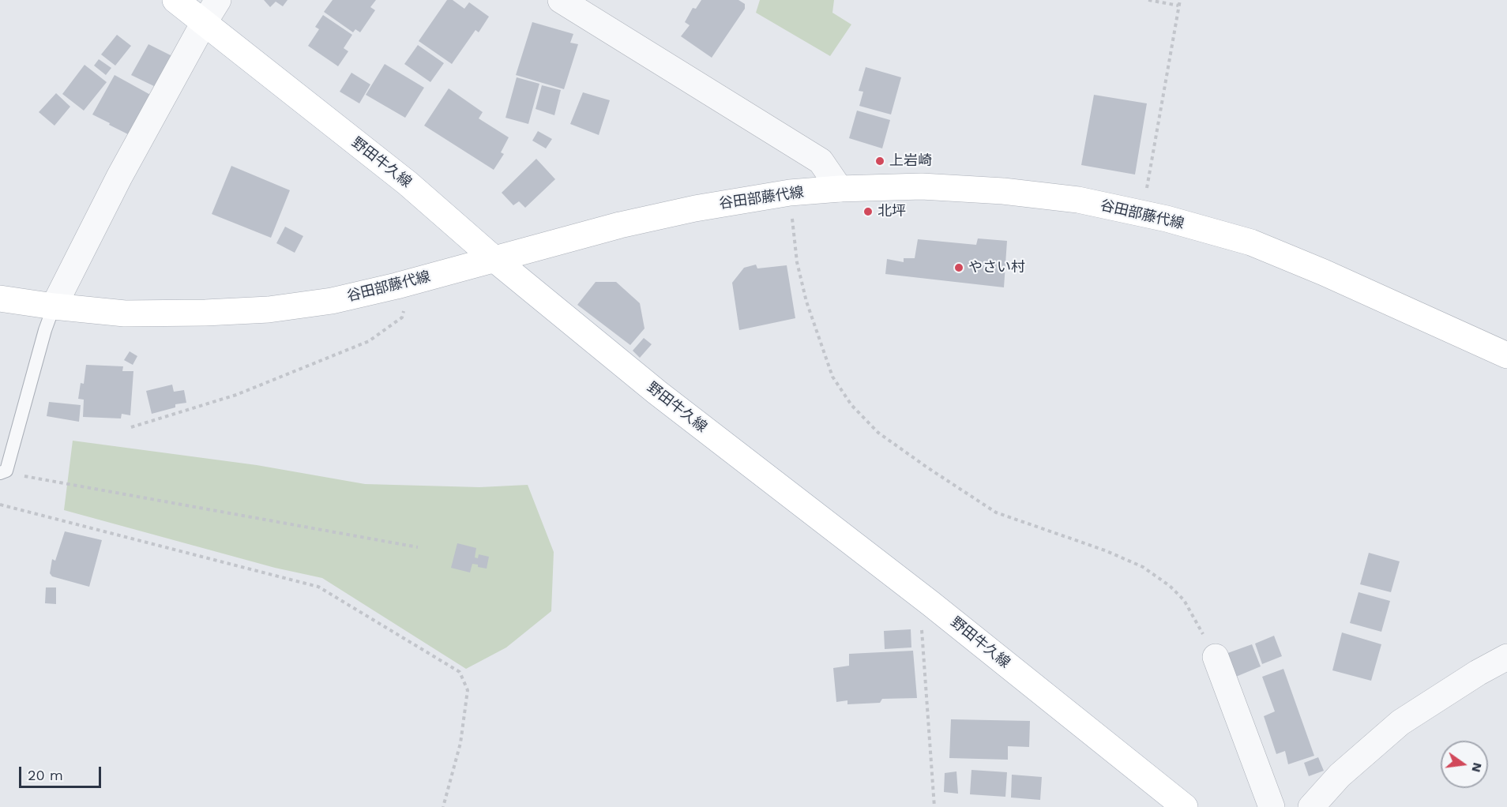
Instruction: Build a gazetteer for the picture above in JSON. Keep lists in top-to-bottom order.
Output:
{
  "streets": {
    "main road": ["野田牛久線", "谷田部藤代線"]
  },
  "crossings": [
    ["野田牛久線", "谷田部藤代線"]
  ],
  "places": ["上岩崎", "北坪", "やさい村"],
  "scale_bar": "20 m",
  "north": "right"
}
